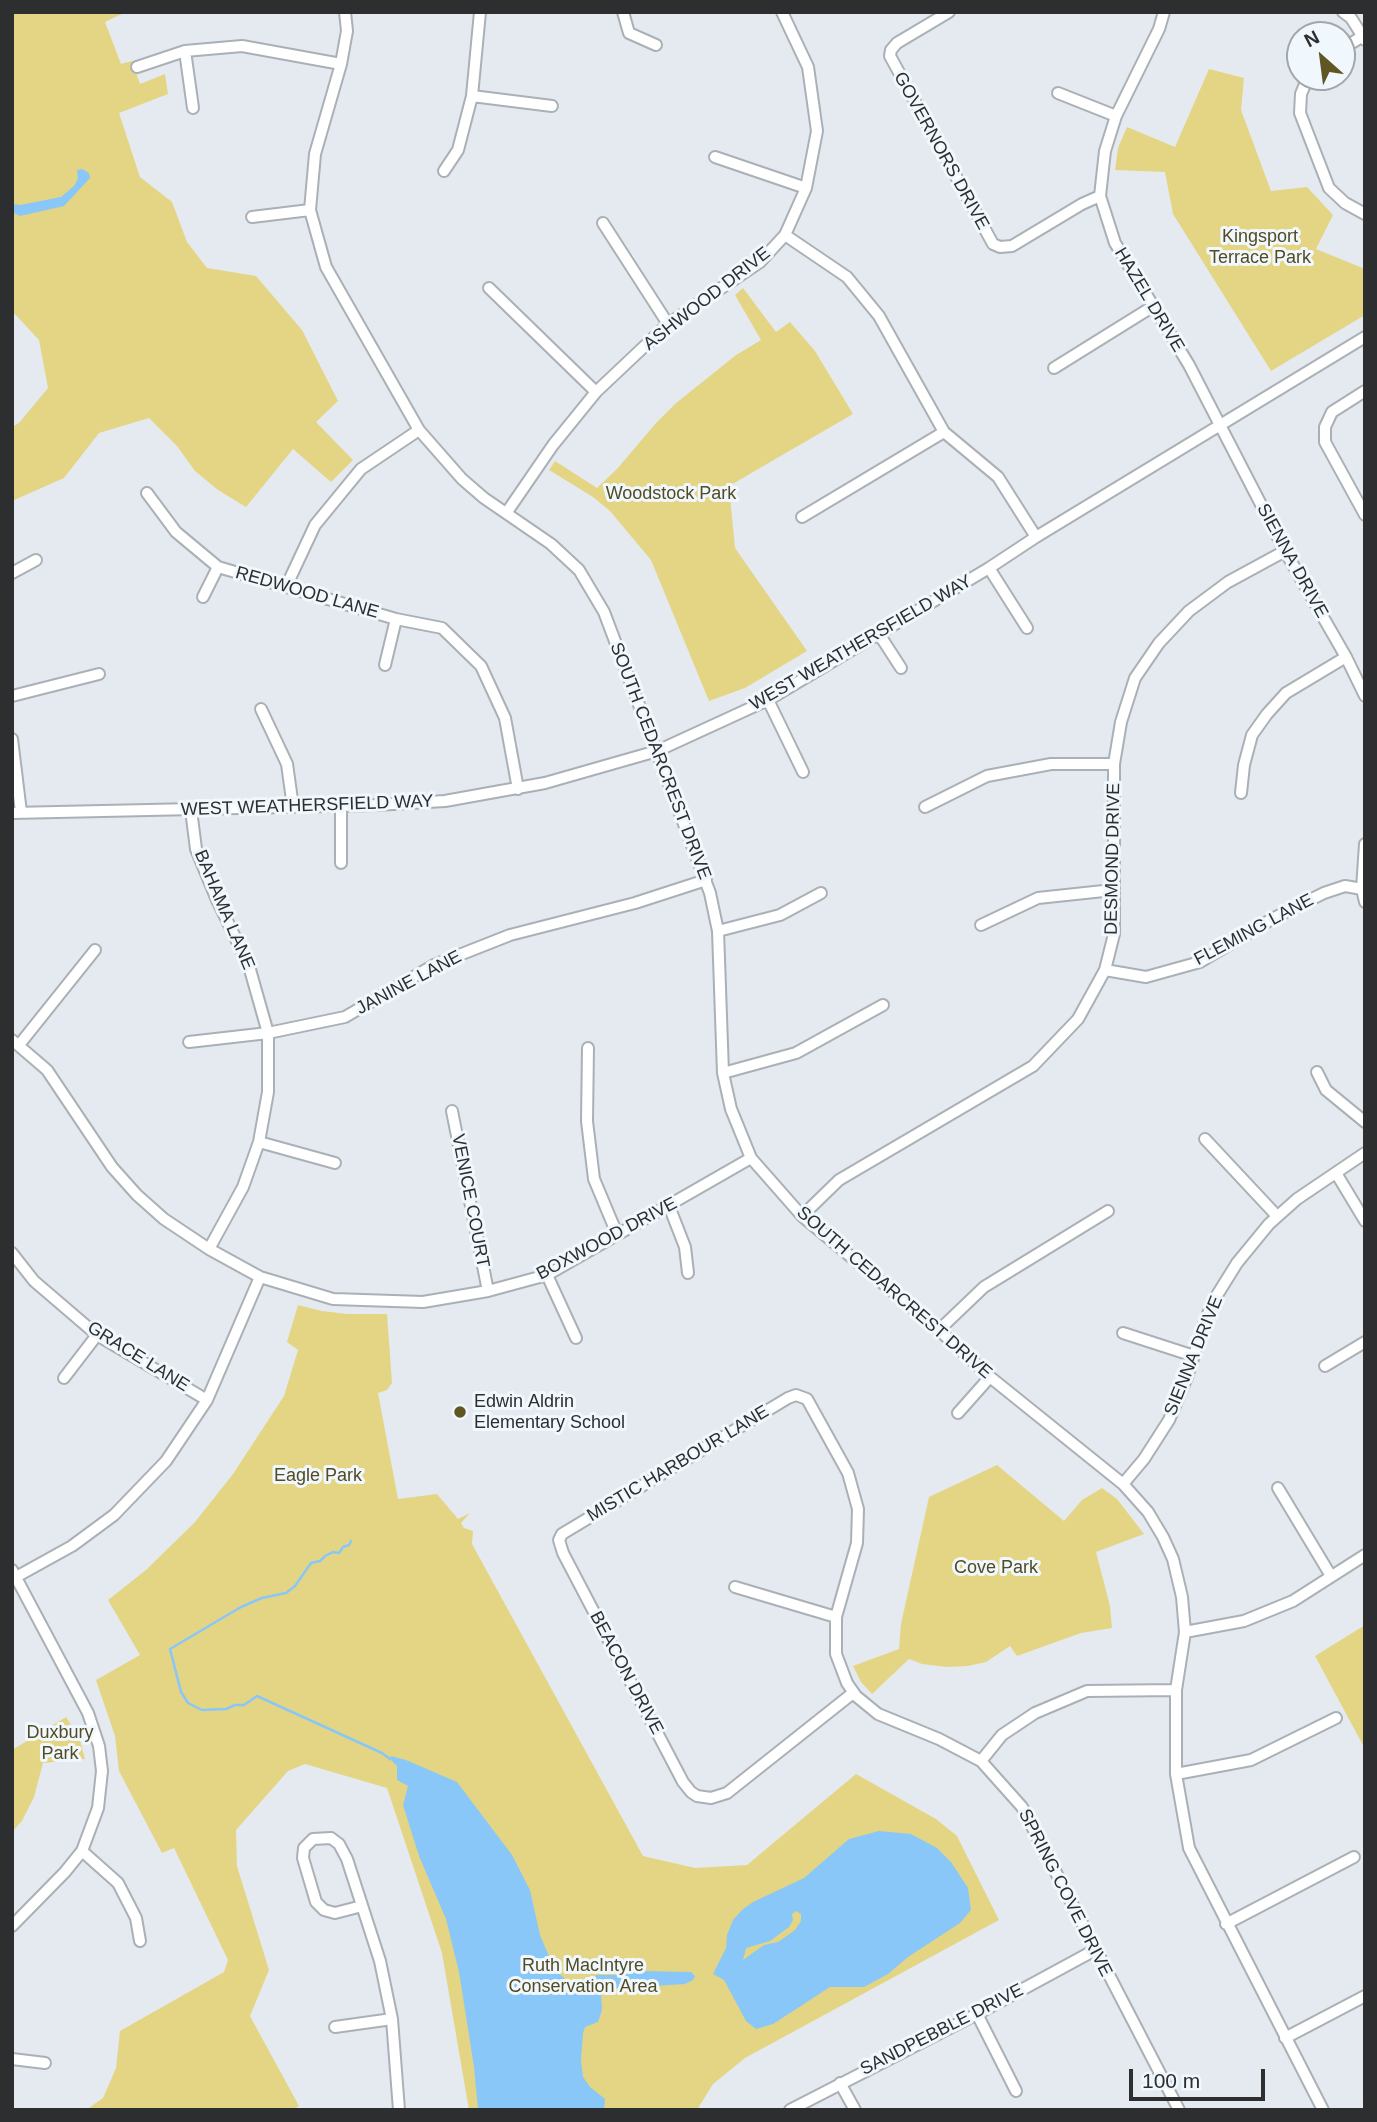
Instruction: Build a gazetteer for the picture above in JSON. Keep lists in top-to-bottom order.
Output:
{
  "streets": {
    "street": [
      "GOVERNORS DRIVE",
      "ASHWOOD DRIVE",
      "HAZEL DRIVE",
      "SIENNA DRIVE",
      "REDWOOD LANE",
      "WEST WEATHERSFIELD WAY",
      "SOUTH CEDARCREST DRIVE",
      "DESMOND DRIVE",
      "BAHAMA LANE",
      "FLEMING LANE",
      "JANINE LANE",
      "VENICE COURT",
      "BOXWOOD DRIVE",
      "GRACE LANE",
      "MISTIC HARBOUR LANE",
      "BEACON DRIVE",
      "SPRING COVE DRIVE",
      "SANDPEBBLE DRIVE"
    ]
  },
  "crossings": [
    ["GOVERNORS DRIVE", "HAZEL DRIVE"],
    ["ASHWOOD DRIVE", "SOUTH CEDARCREST DRIVE"],
    ["HAZEL DRIVE", "SIENNA DRIVE"],
    ["HAZEL DRIVE", "WEST WEATHERSFIELD WAY"],
    ["SIENNA DRIVE", "WEST WEATHERSFIELD WAY"],
    ["SIENNA DRIVE", "SOUTH CEDARCREST DRIVE"],
    ["SIENNA DRIVE", "DESMOND DRIVE"],
    ["REDWOOD LANE", "WEST WEATHERSFIELD WAY"],
    ["WEST WEATHERSFIELD WAY", "SOUTH CEDARCREST DRIVE"],
    ["WEST WEATHERSFIELD WAY", "BAHAMA LANE"],
    ["SOUTH CEDARCREST DRIVE", "DESMOND DRIVE"],
    ["SOUTH CEDARCREST DRIVE", "JANINE LANE"],
    ["SOUTH CEDARCREST DRIVE", "BOXWOOD DRIVE"],
    ["DESMOND DRIVE", "FLEMING LANE"],
    ["BAHAMA LANE", "JANINE LANE"],
    ["BAHAMA LANE", "BOXWOOD DRIVE"],
    ["VENICE COURT", "BOXWOOD DRIVE"],
    ["MISTIC HARBOUR LANE", "BEACON DRIVE"],
    ["MISTIC HARBOUR LANE", "SPRING COVE DRIVE"],
    ["BEACON DRIVE", "SPRING COVE DRIVE"],
    ["SPRING COVE DRIVE", "SANDPEBBLE DRIVE"]
  ],
  "parks": [
    "Kingsport Terrace Park",
    "Woodstock Park",
    "Eagle Park",
    "Cove Park",
    "Duxbury Park",
    "Ruth MacIntyre Conservation Area"
  ],
  "places": ["Edwin Aldrin Elementary School"],
  "scale_bar": "100 m",
  "north": "top left"
}
